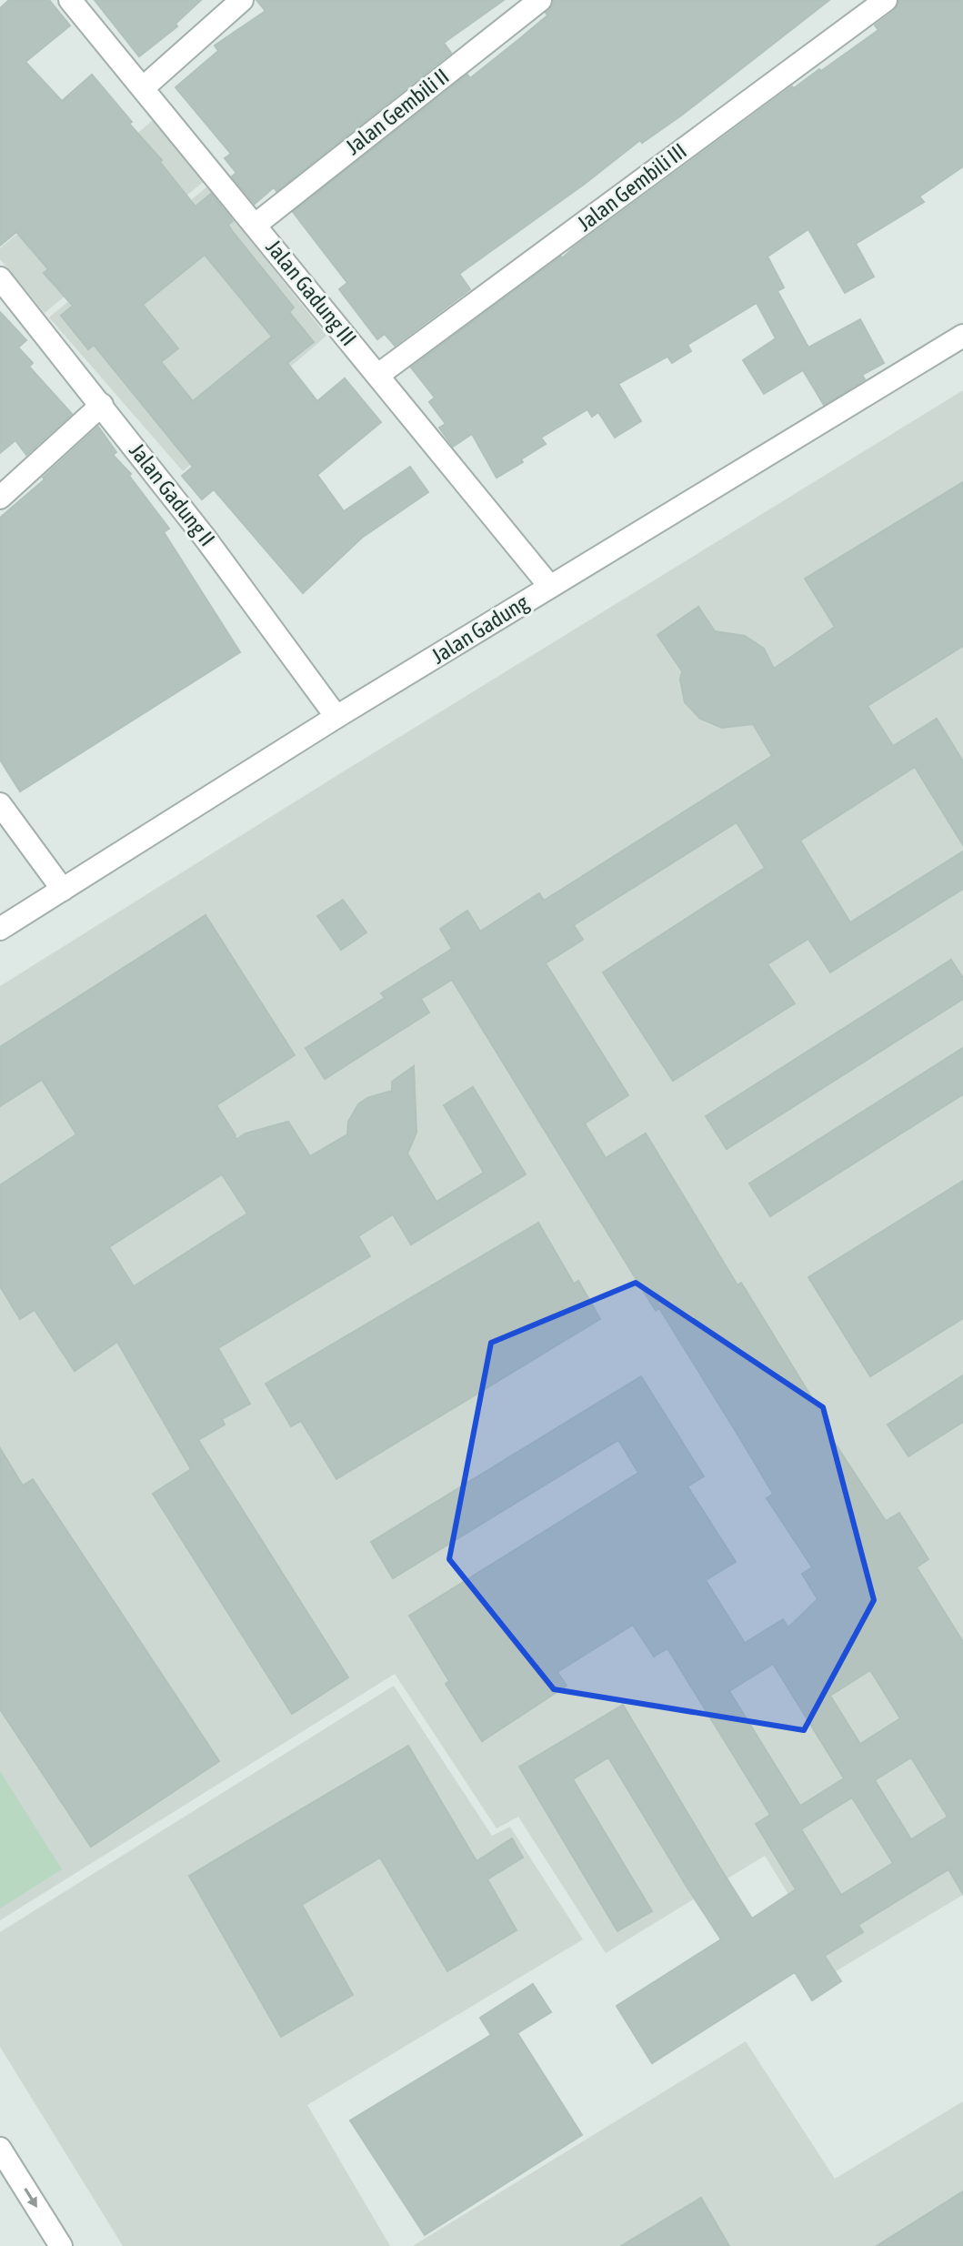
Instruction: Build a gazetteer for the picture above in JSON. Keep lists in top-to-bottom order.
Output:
{
  "streets": {
    "street": [
      "Jalan Gembili II",
      "Jalan Gembili III",
      "Jalan Gadung III",
      "Jalan Gadung II",
      "Jalan Gadung"
    ]
  },
  "crossings": [
    ["Jalan Gembili II", "Jalan Gadung III"],
    ["Jalan Gembili III", "Jalan Gadung III"],
    ["Jalan Gadung III", "Jalan Gadung"],
    ["Jalan Gadung II", "Jalan Gadung"]
  ]
}
